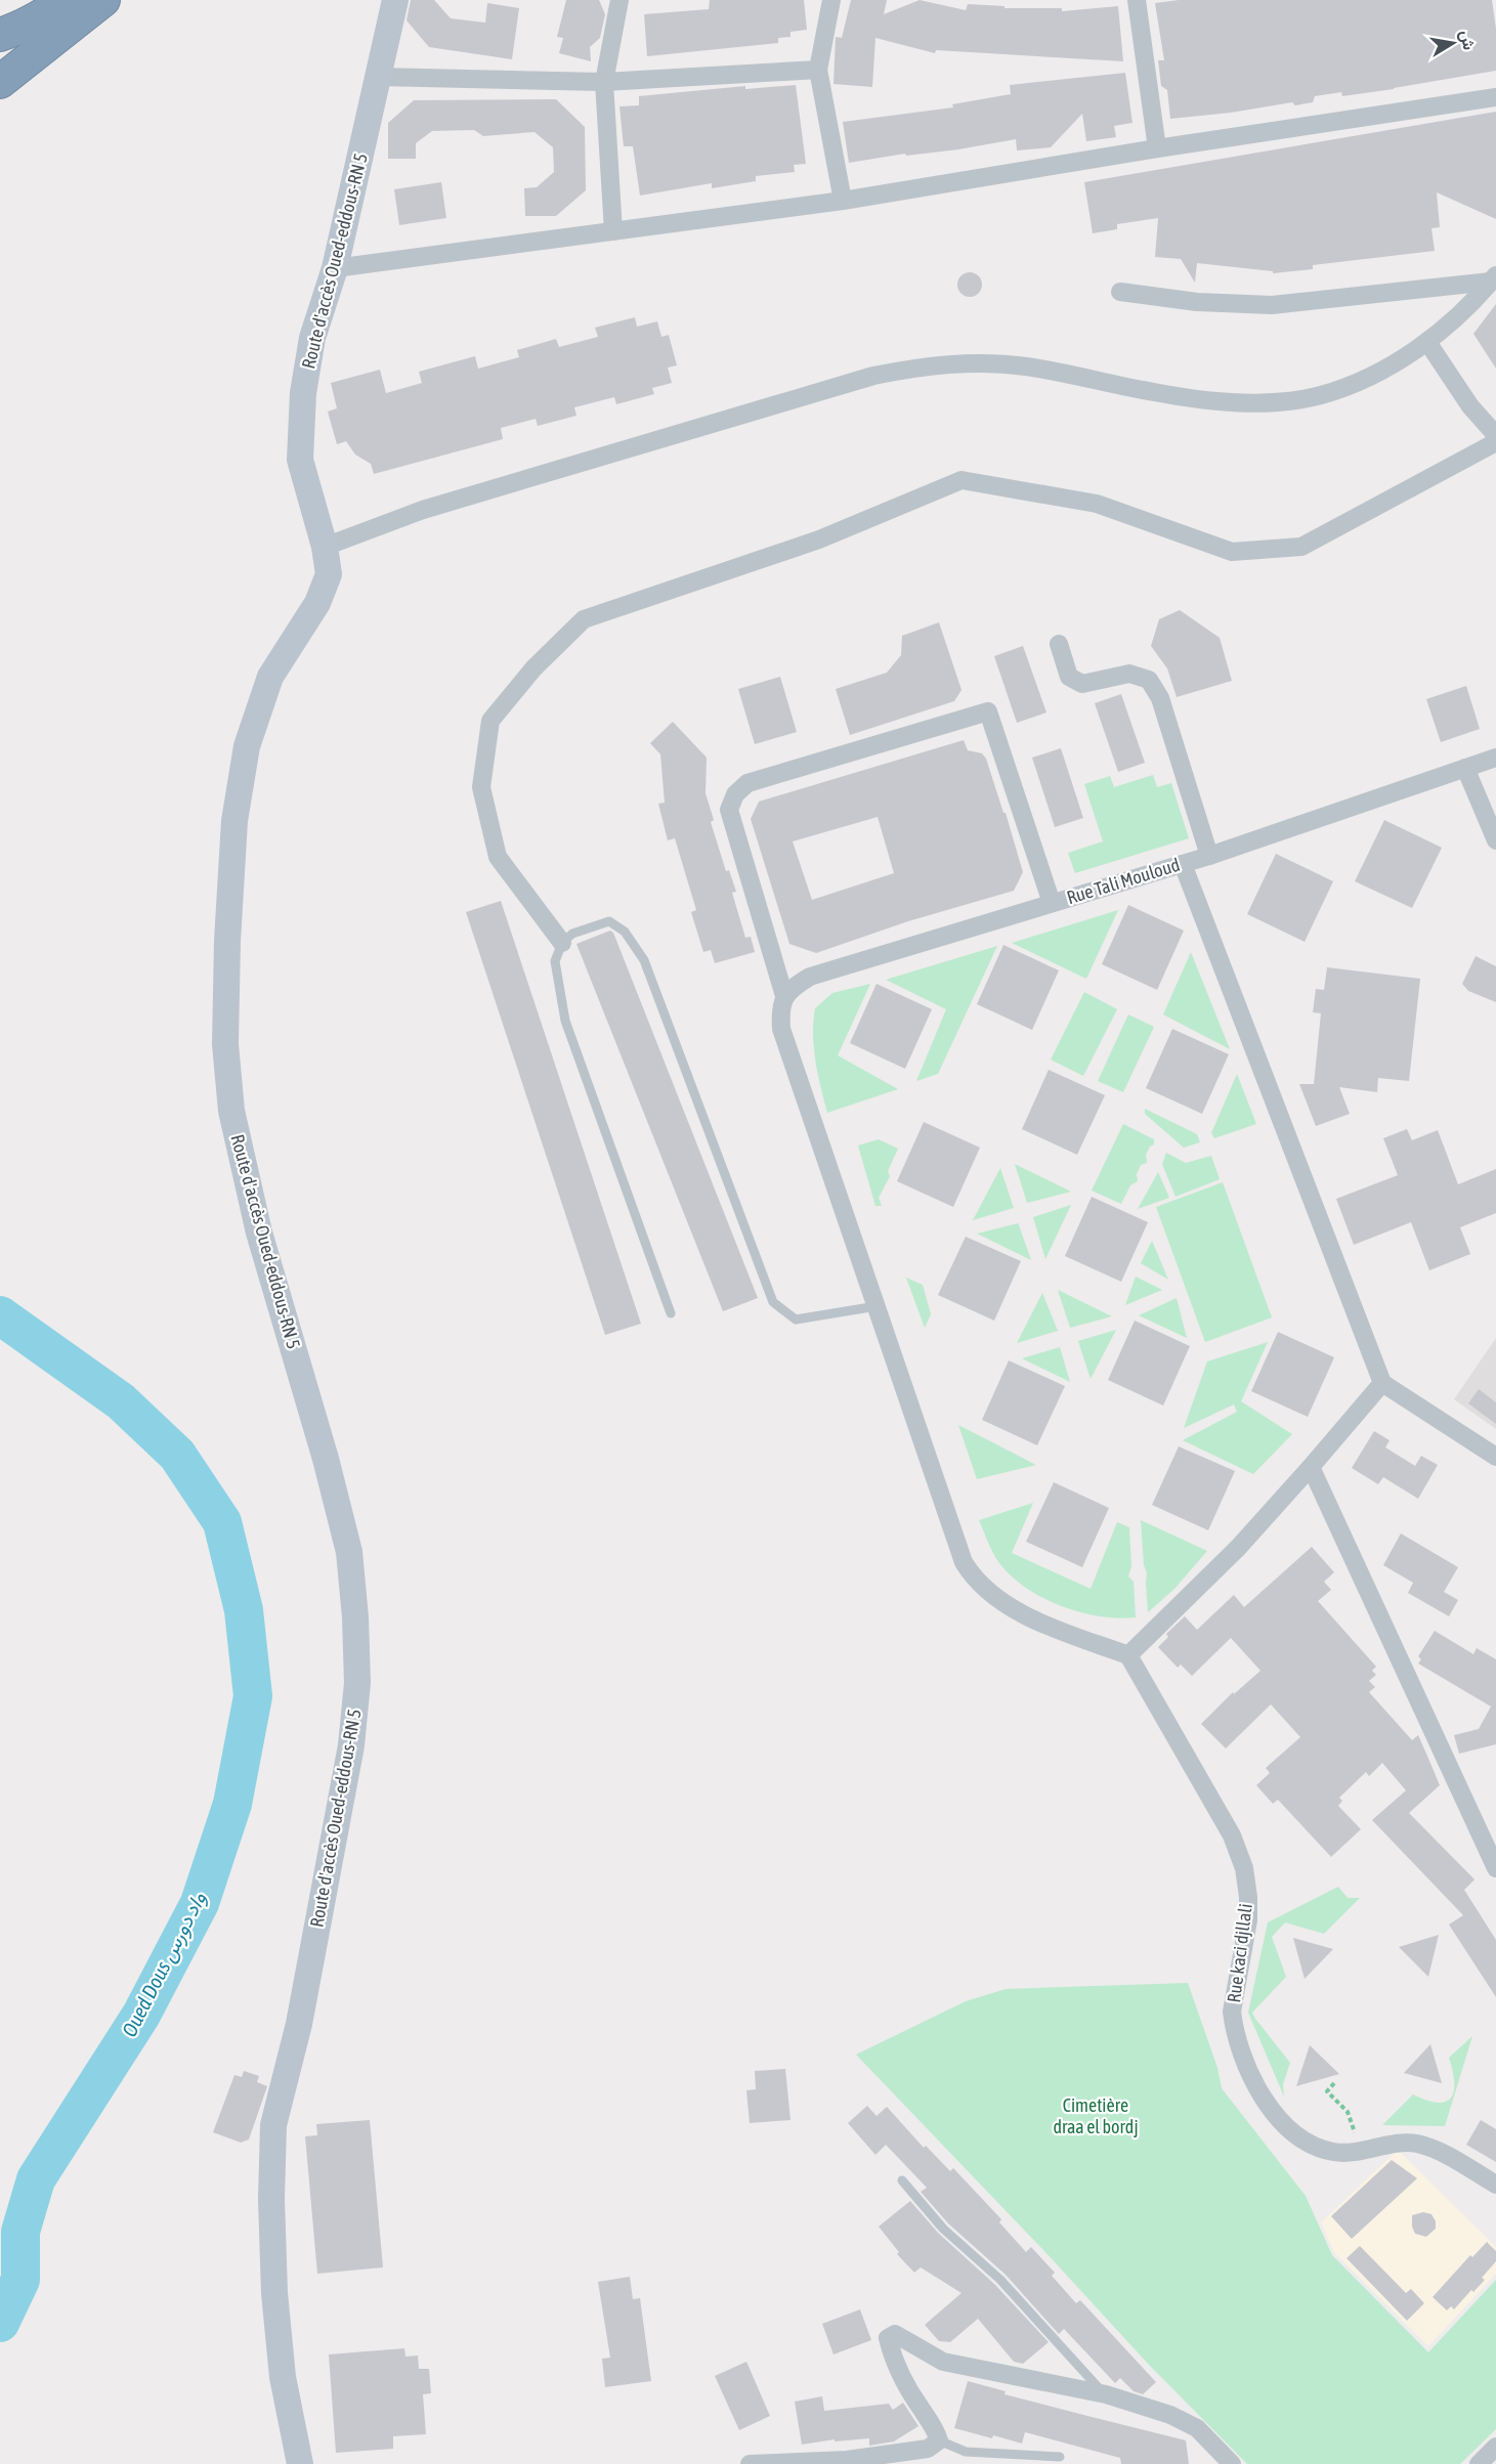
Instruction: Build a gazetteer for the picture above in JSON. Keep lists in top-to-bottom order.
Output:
{
  "streets": {
    "main road": ["Route d'accès Oued-eddous-RN 5"],
    "street": ["Rue Tali Mouloud", "Rue kaci djllali"]
  },
  "water": ["Oued Dous واد دورس"],
  "parks": ["Cimetière draa el bordj"],
  "north": "right"
}
